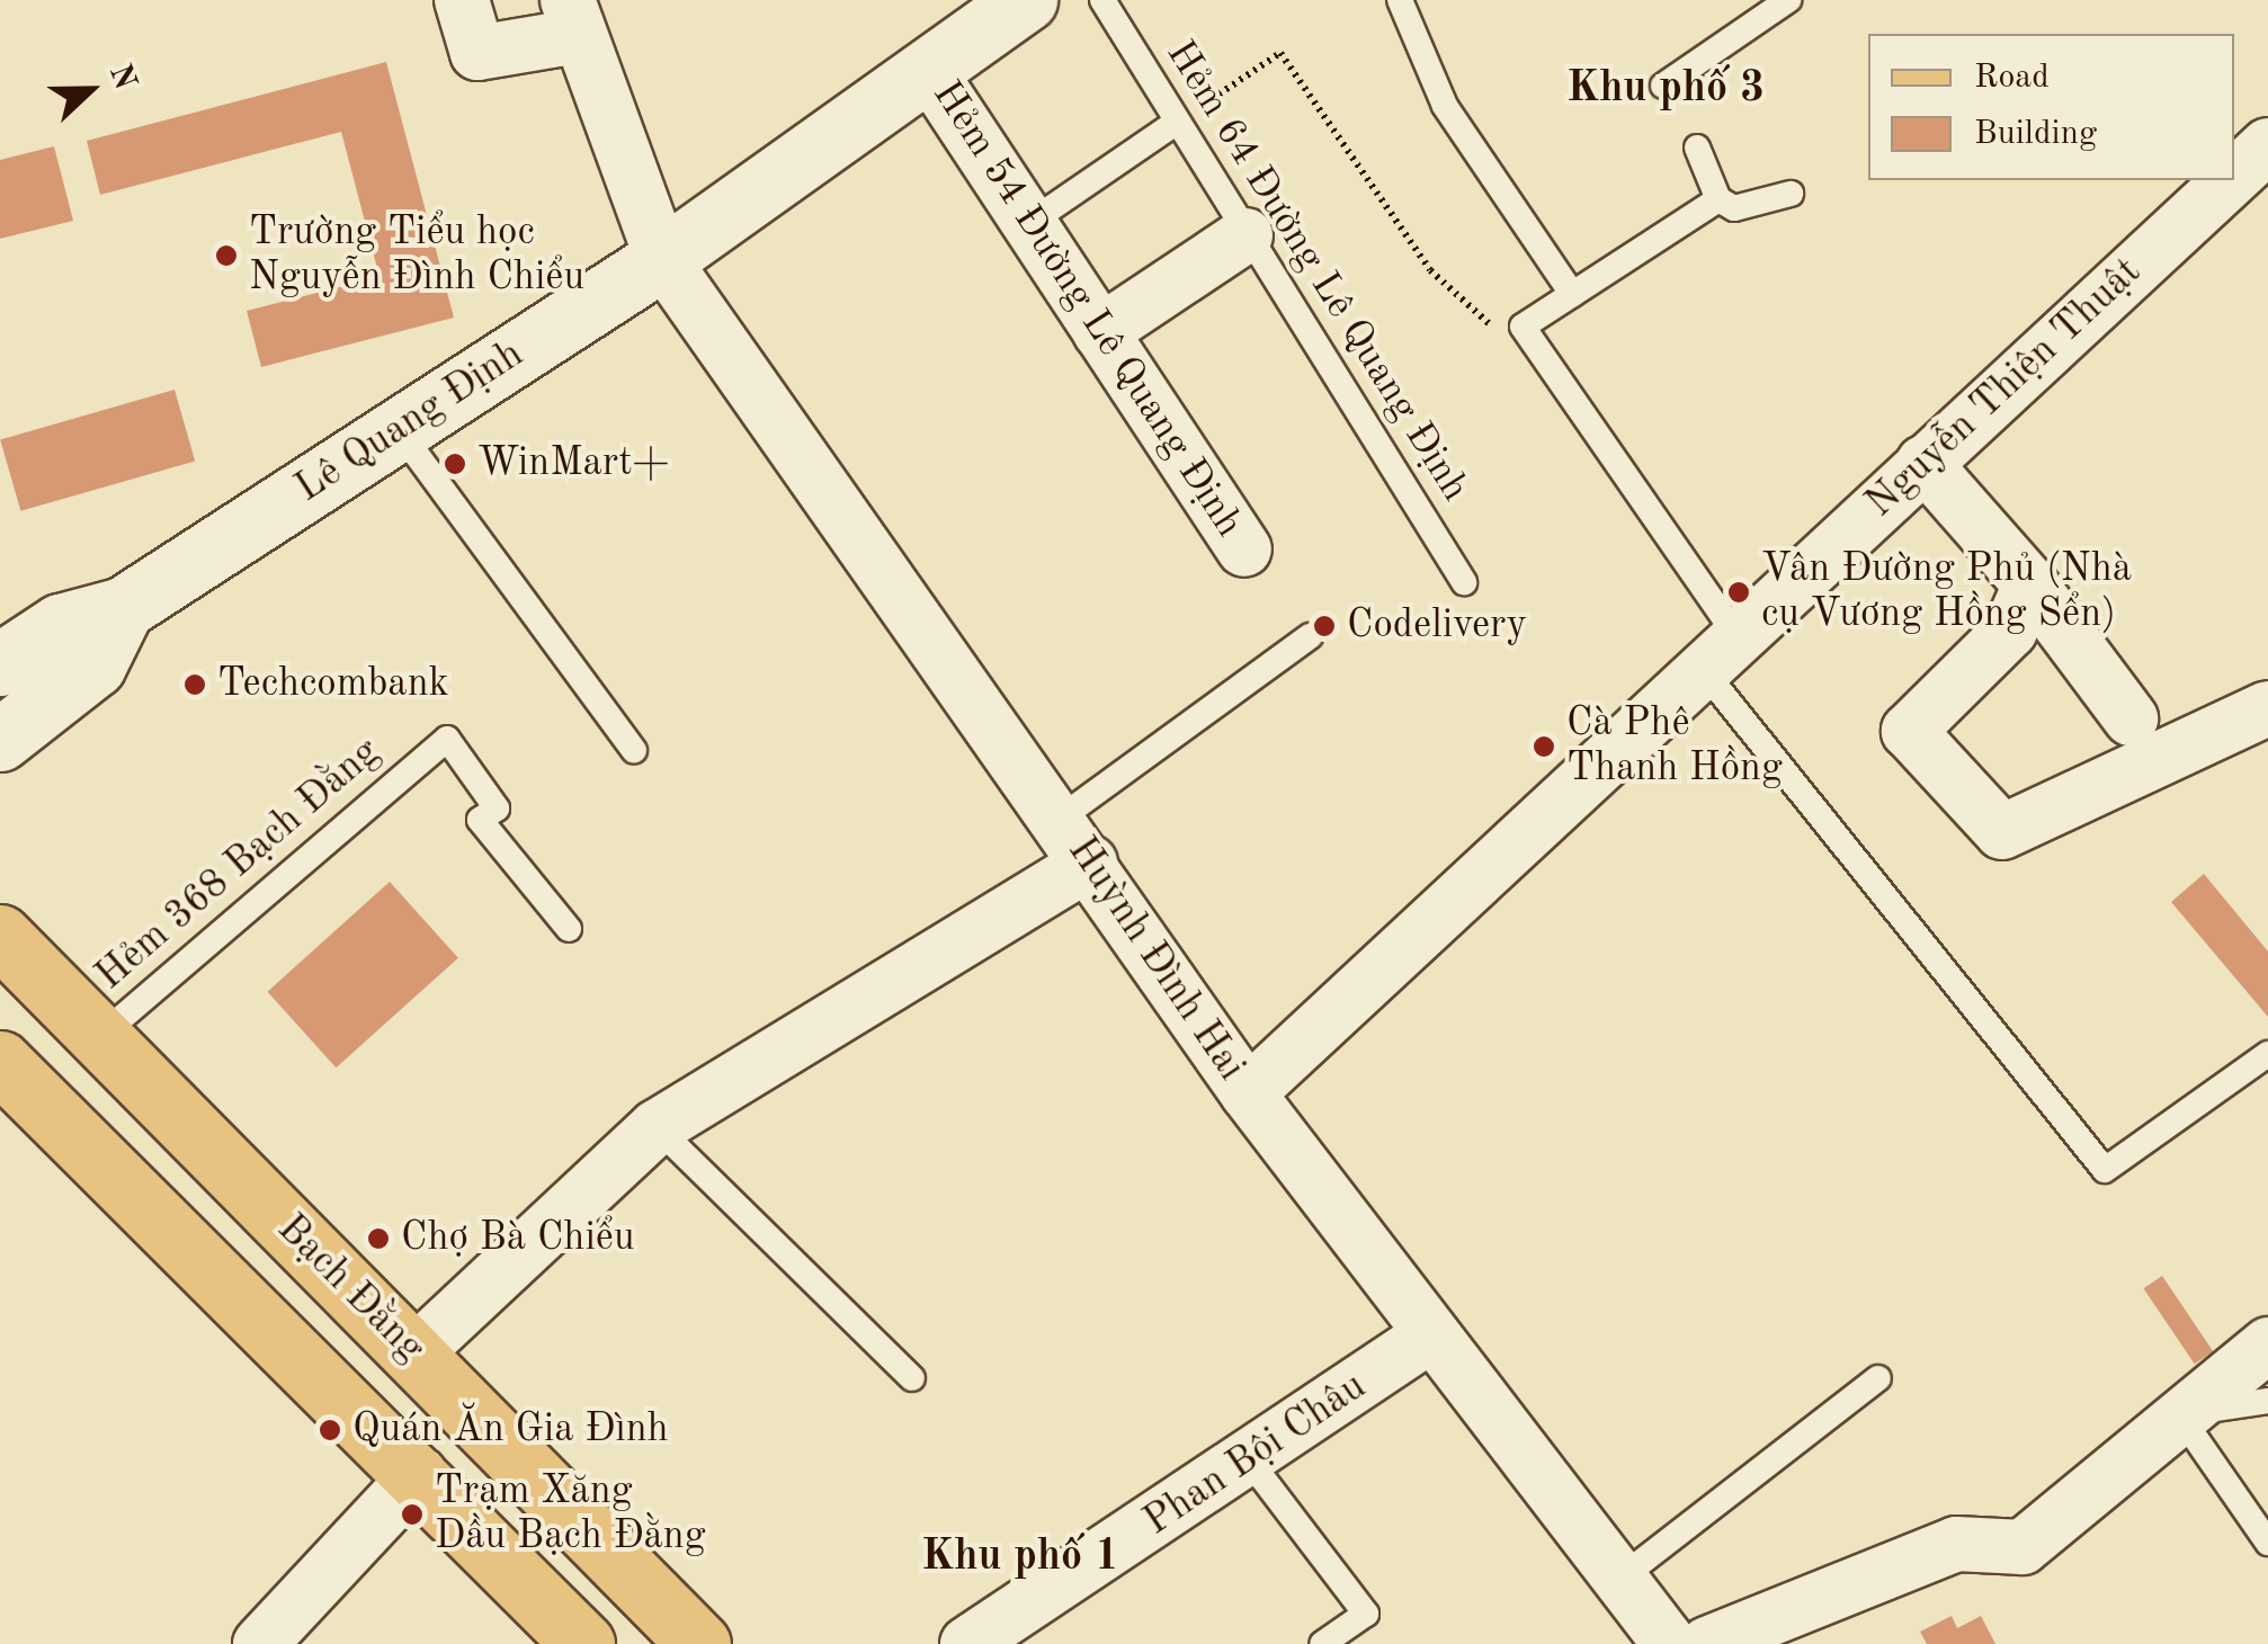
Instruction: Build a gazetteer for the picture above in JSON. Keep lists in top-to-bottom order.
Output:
{
  "streets": {
    "main road": ["Lê Quang Định", "Bạch Đằng"],
    "street": [
      "Hẻm 54 Đường Lê Quang Định",
      "Nguyễn Thiện Thuật",
      "Huỳnh Đình Hai",
      "Phan Bội Châu"
    ],
    "lane": ["Hẻm 64 Đường Lê Quang Định", "Hẻm 368 Bạch Đằng"]
  },
  "crossings": [
    ["Hẻm 54 Đường Lê Quang Định", "Lê Quang Định"],
    ["Nguyễn Thiện Thuật", "Huỳnh Đình Hai"],
    ["Lê Quang Định", "Huỳnh Đình Hai"],
    ["Hẻm 368 Bạch Đằng", "Bạch Đằng"],
    ["Huỳnh Đình Hai", "Phan Bội Châu"]
  ],
  "districts": ["Khu phố 3", "Khu phố 1"],
  "places": [
    "Trường Tiểu học Nguyễn Đình Chiểu",
    "WinMart+",
    "Vân Đường Phủ (Nhà cụ Vương Hồng Sển)",
    "Codelivery",
    "Techcombank",
    "Cà Phê Thanh Hồng",
    "Chợ Bà Chiểu",
    "Quán Ăn Gia Đình",
    "Trạm Xăng Dầu Bạch Đằng"
  ],
  "legend": ["Road", "Building"],
  "north": "right"
}
